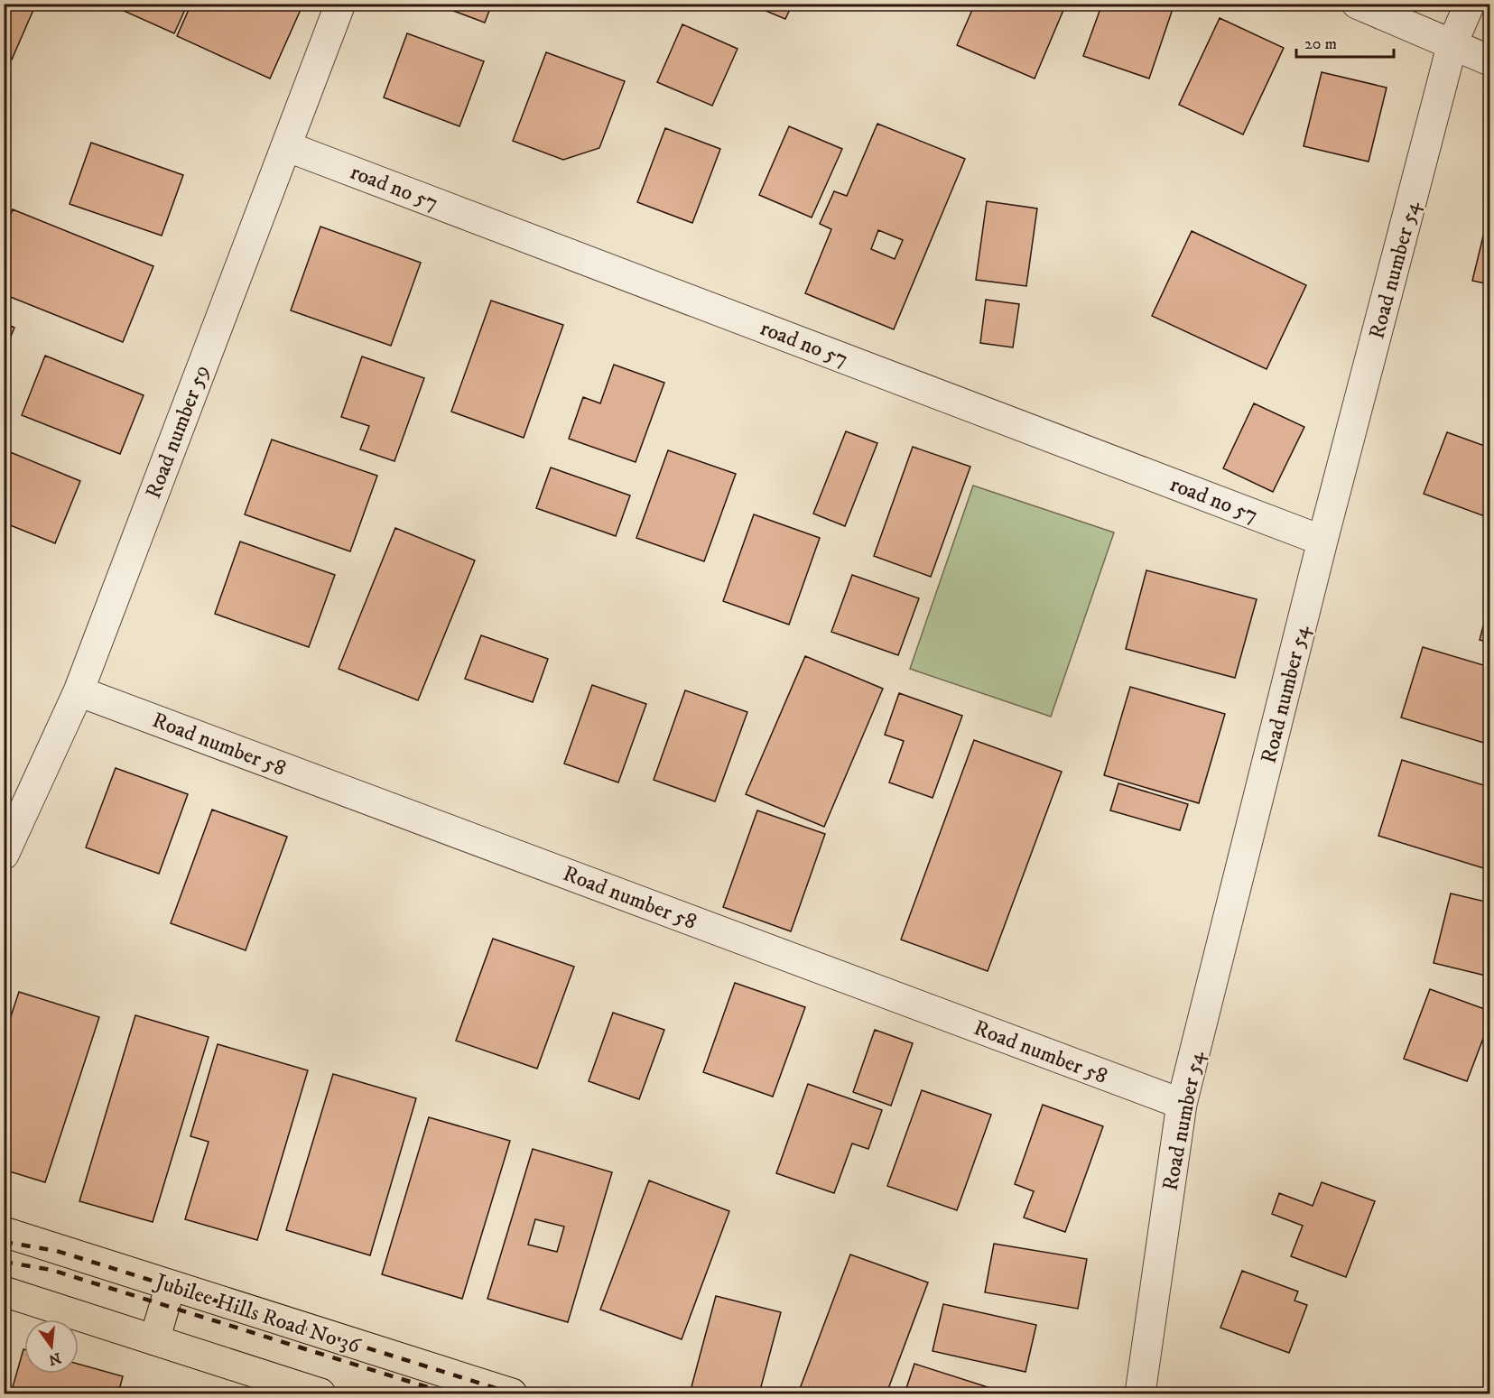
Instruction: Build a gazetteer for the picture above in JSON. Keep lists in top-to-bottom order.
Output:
{
  "streets": {
    "main road": ["Jubilee Hills Road No 36"],
    "street": [
      "road no 57",
      "Road number 54",
      "Road number 59",
      "Road number 58"
    ]
  },
  "crossings": [
    ["road no 57", "Road number 54"],
    ["road no 57", "Road number 59"],
    ["Road number 54", "Road number 58"],
    ["Road number 59", "Road number 58"]
  ],
  "scale_bar": "20 m",
  "north": "bottom"
}
